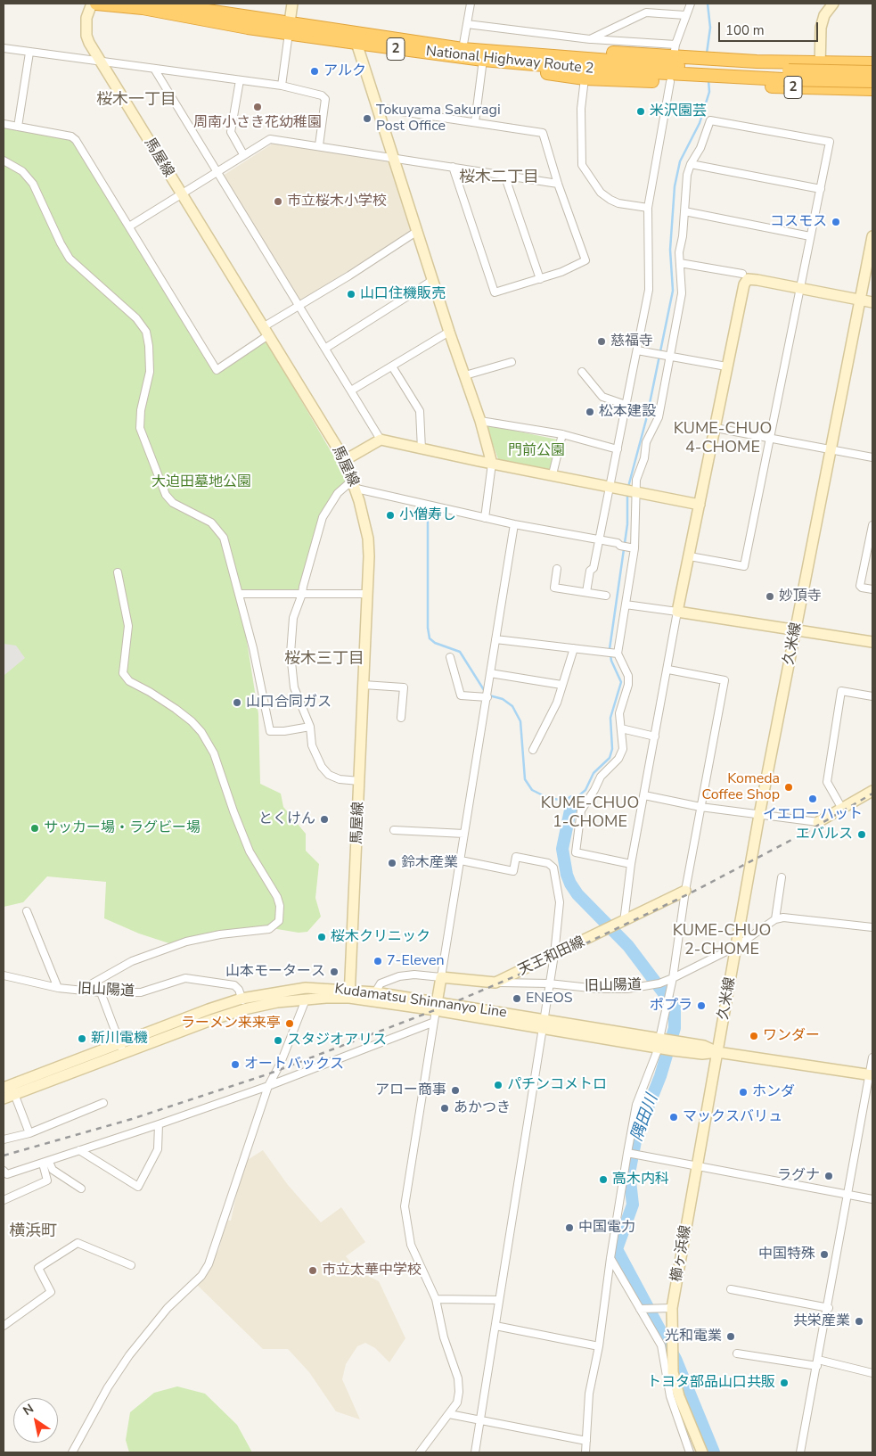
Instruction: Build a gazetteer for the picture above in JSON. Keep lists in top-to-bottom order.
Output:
{
  "streets": {
    "highway": ["2", "National Highway Route 2"],
    "street": [
      "馬屋線",
      "久米線",
      "天王和田線",
      "旧山陽道",
      "Kudamatsu Shinnanyo Line",
      "櫛ヶ浜線"
    ]
  },
  "crossings": [
    ["2", "National Highway Route 2"],
    ["馬屋線", "Kudamatsu Shinnanyo Line"],
    ["久米線", "旧山陽道"],
    ["久米線", "Kudamatsu Shinnanyo Line"],
    ["久米線", "櫛ヶ浜線"],
    ["天王和田線", "旧山陽道"],
    ["旧山陽道", "Kudamatsu Shinnanyo Line"],
    ["Kudamatsu Shinnanyo Line", "櫛ヶ浜線"]
  ],
  "districts": [
    "桜木一丁目",
    "桜木二丁目",
    "KUME-CHUO 4-CHOME",
    "桜木三丁目",
    "KUME-CHUO 1-CHOME",
    "KUME-CHUO 2-CHOME",
    "横浜町"
  ],
  "water": ["隅田川"],
  "parks": ["門前公園", "大迫田墓地公園"],
  "places": [
    "アルク",
    "周南小さき花幼稚園",
    "米沢園芸",
    "Tokuyama Sakuragi Post Office",
    "市立桜木小学校",
    "コスモス",
    "山口住機販売",
    "慈福寺",
    "松本建設",
    "小僧寿し",
    "妙頂寺",
    "山口合同ガス",
    "Komeda Coffee Shop",
    "イエローハット",
    "とくけん",
    "サッカー場・ラグビー場",
    "エバルス",
    "鈴木産業",
    "桜木クリニック",
    "7-Eleven",
    "山本モータース",
    "ENEOS",
    "ポプラ",
    "ラーメン来来亭",
    "ワンダー",
    "新川電機",
    "スタジオアリス",
    "オートバックス",
    "パチンコメトロ",
    "アロー商事",
    "ホンダ",
    "あかつき",
    "マックスバリュ",
    "ラグナ",
    "高木内科",
    "中国電力",
    "中国特殊",
    "市立太華中学校",
    "共栄産業",
    "光和電業",
    "トヨタ部品山口共販"
  ],
  "scale_bar": "100 m",
  "north": "top left"
}
